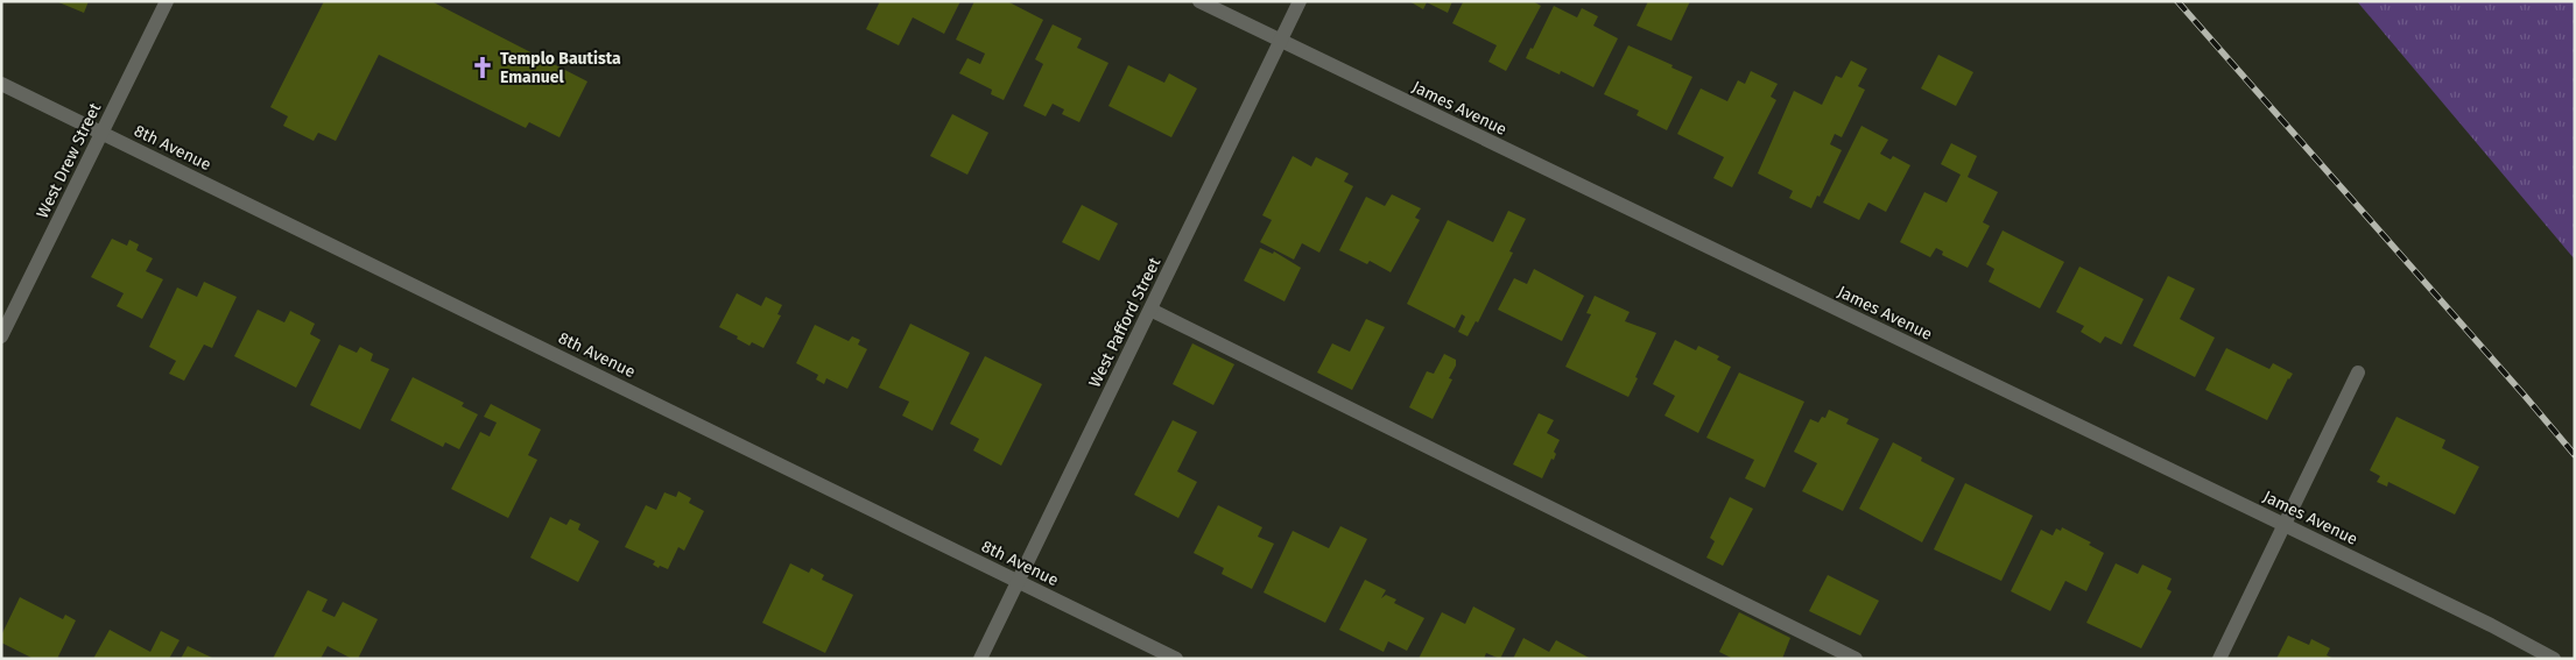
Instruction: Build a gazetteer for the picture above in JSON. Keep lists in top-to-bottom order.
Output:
{
  "streets": {
    "street": [
      "James Avenue",
      "8th Avenue",
      "West Drew Street",
      "West Pafford Street"
    ]
  },
  "crossings": [
    ["James Avenue", "West Pafford Street"],
    ["8th Avenue", "West Drew Street"],
    ["8th Avenue", "West Pafford Street"]
  ],
  "places": {
    "church": ["Templo Bautista Emanuel"]
  }
}
